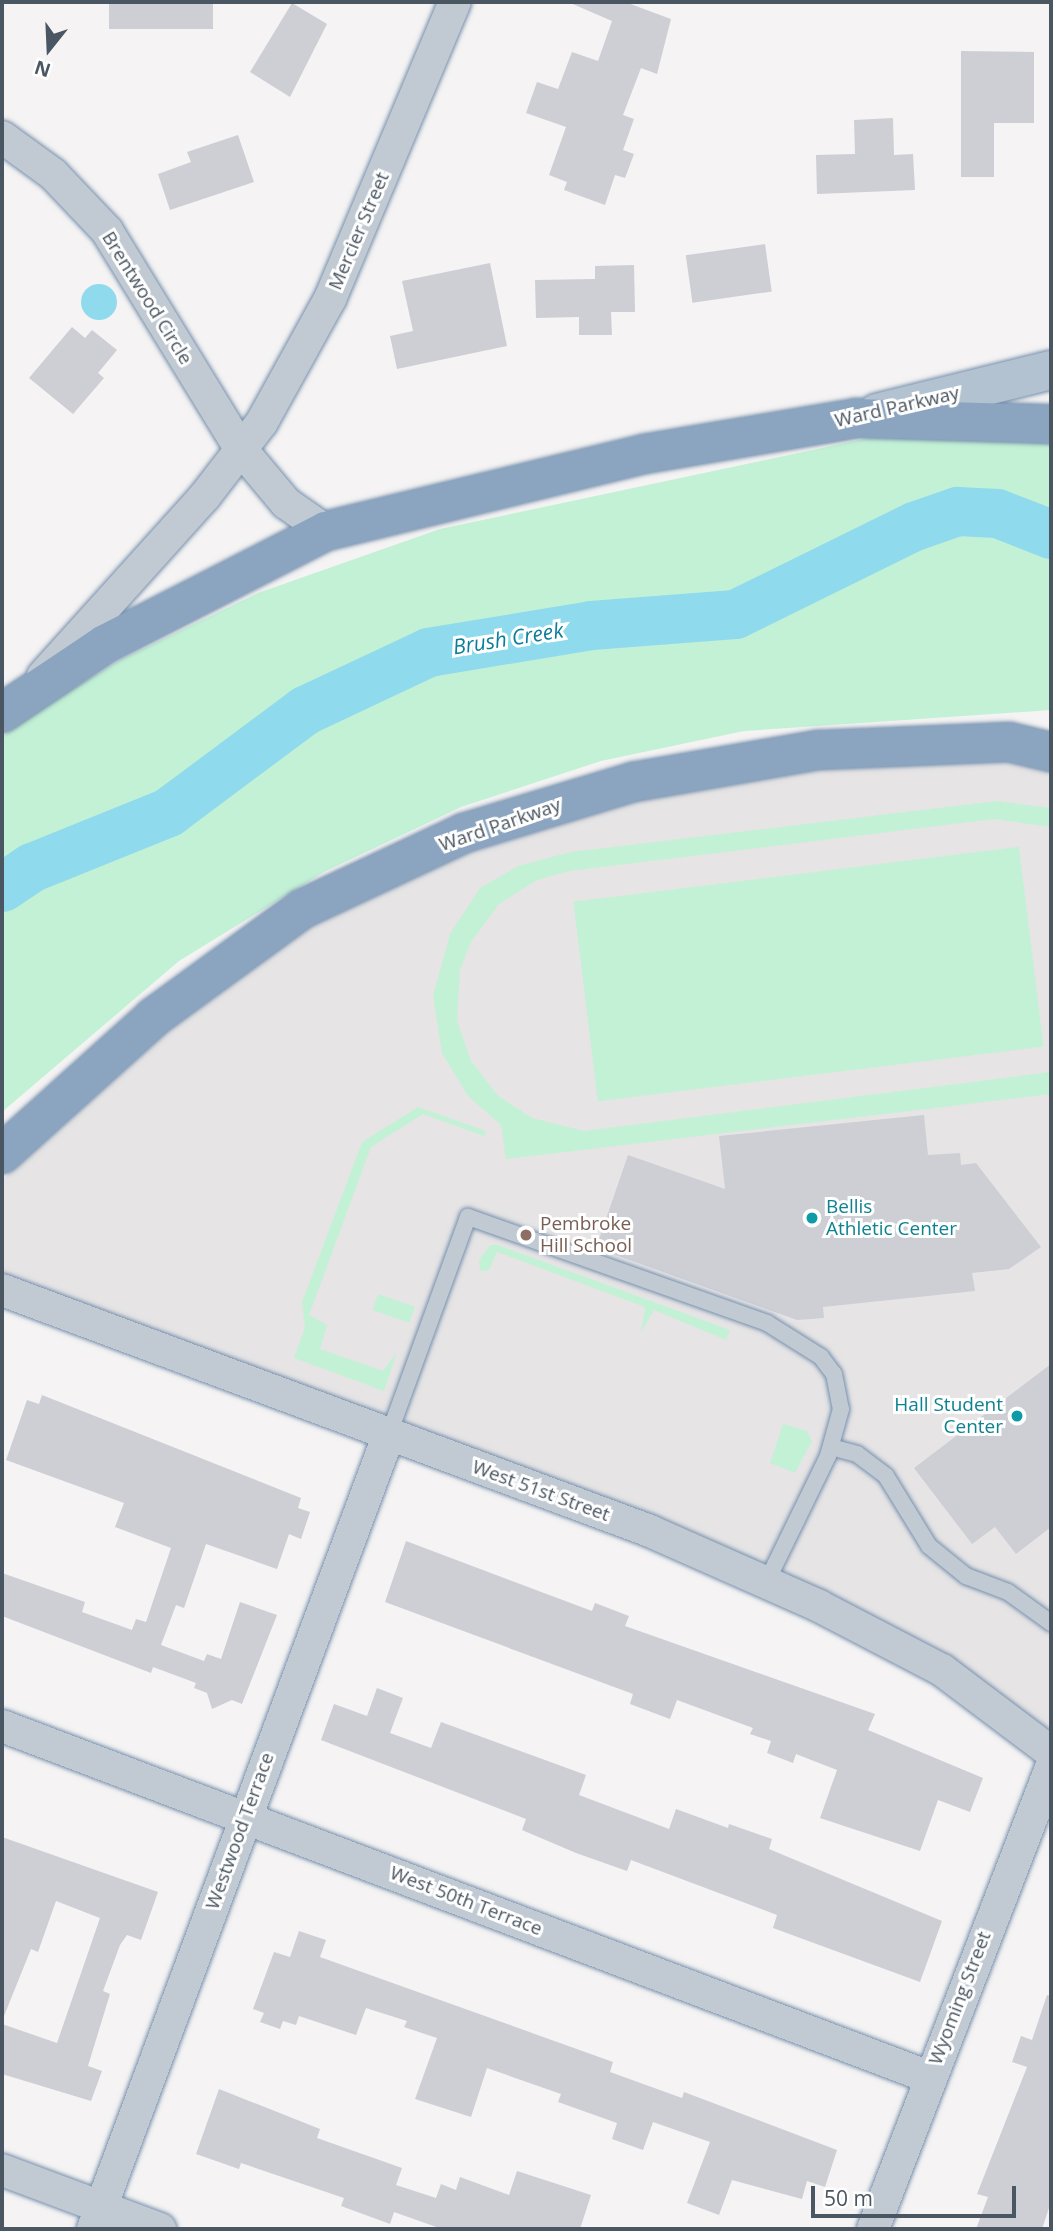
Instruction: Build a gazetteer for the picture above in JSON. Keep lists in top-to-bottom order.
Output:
{
  "streets": {
    "highway": ["Ward Parkway"],
    "street": [
      "Mercier Street",
      "Brentwood Circle",
      "West 51st Street",
      "Westwood Terrace",
      "West 50th Terrace",
      "Wyoming Street"
    ]
  },
  "crossings": [
    ["Mercier Street", "Brentwood Circle"],
    ["Mercier Street", "Ward Parkway"],
    ["West 51st Street", "Westwood Terrace"],
    ["Westwood Terrace", "West 50th Terrace"],
    ["West 50th Terrace", "Wyoming Street"]
  ],
  "water": ["Brush Creek"],
  "places": ["Bellis Athletic Center", "Pembroke Hill School", "Hall Student Center"],
  "scale_bar": "50 m",
  "north": "bottom"
}
